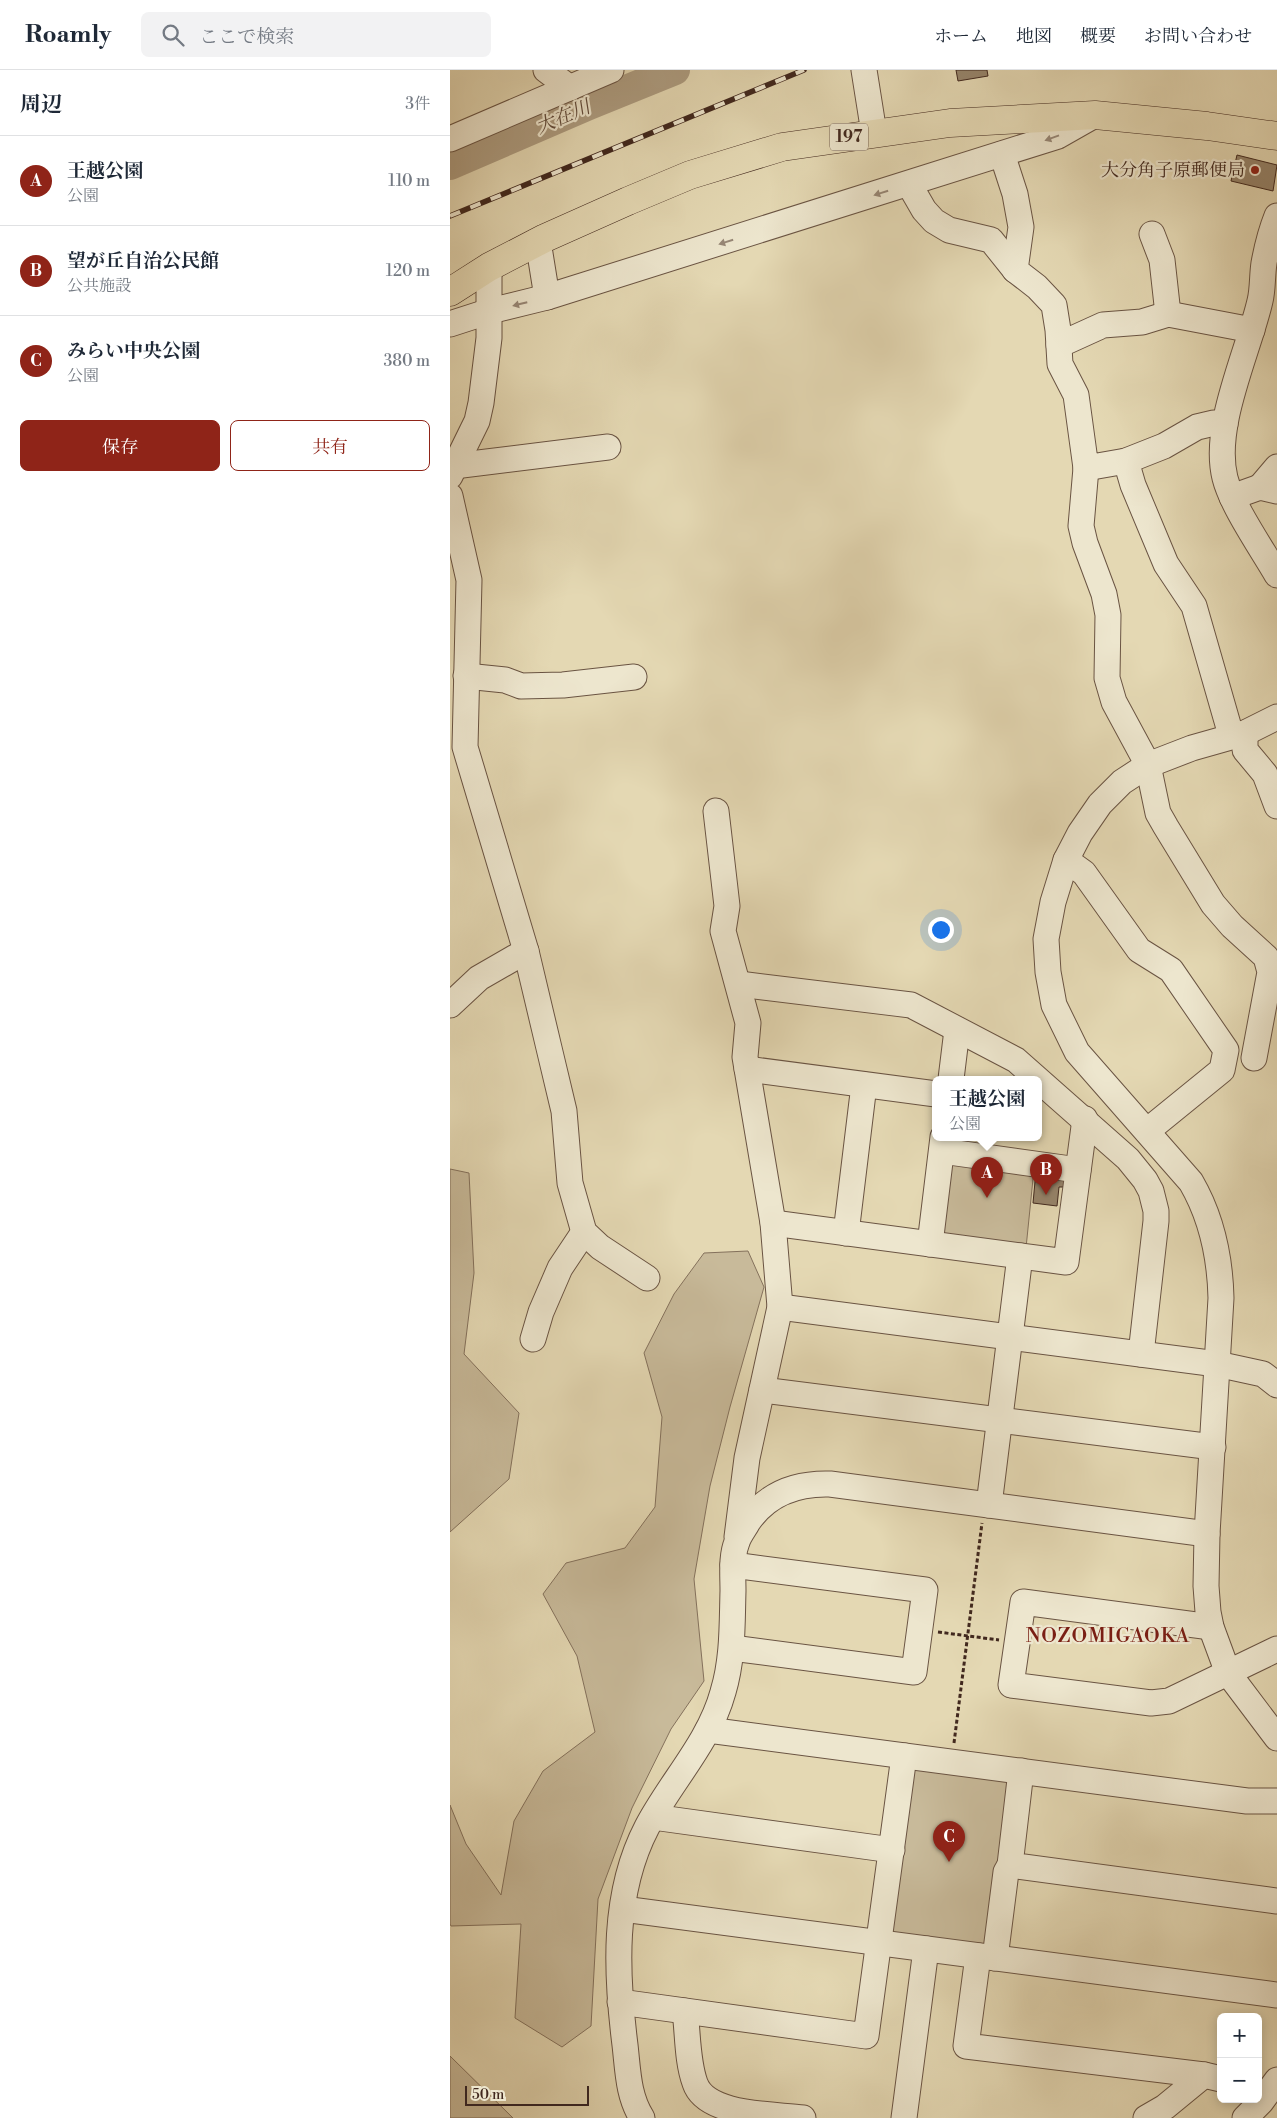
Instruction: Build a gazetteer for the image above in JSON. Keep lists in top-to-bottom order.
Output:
{
  "streets": {
    "highway": ["197"]
  },
  "districts": ["NOZOMIGAOKA"],
  "water": ["大在川"],
  "places": ["大分角子原郵便局"],
  "scale_bar": "50 m",
  "page": {
    "header": "Roamly",
    "search": "ここで検索",
    "nav": [
      "ホーム",
      "地図",
      "概要",
      "お問い合わせ"
    ],
    "heading": ["周辺", "3件"],
    "list": [
      {
        "mark": "A",
        "name": "王越公園",
        "note": "公園",
        "value": "110 m"
      },
      {
        "mark": "B",
        "name": "望が丘自治公民館",
        "note": "公共施設",
        "value": "120 m"
      },
      {
        "mark": "C",
        "name": "みらい中央公園",
        "note": "公園",
        "value": "380 m"
      }
    ],
    "buttons": ["保存", "共有"],
    "popup": ["王越公園", "公園"],
    "pins": ["B", "A", "C"],
    "map_buttons": ["+", "−"],
    "scale": "50 m"
  }
}
